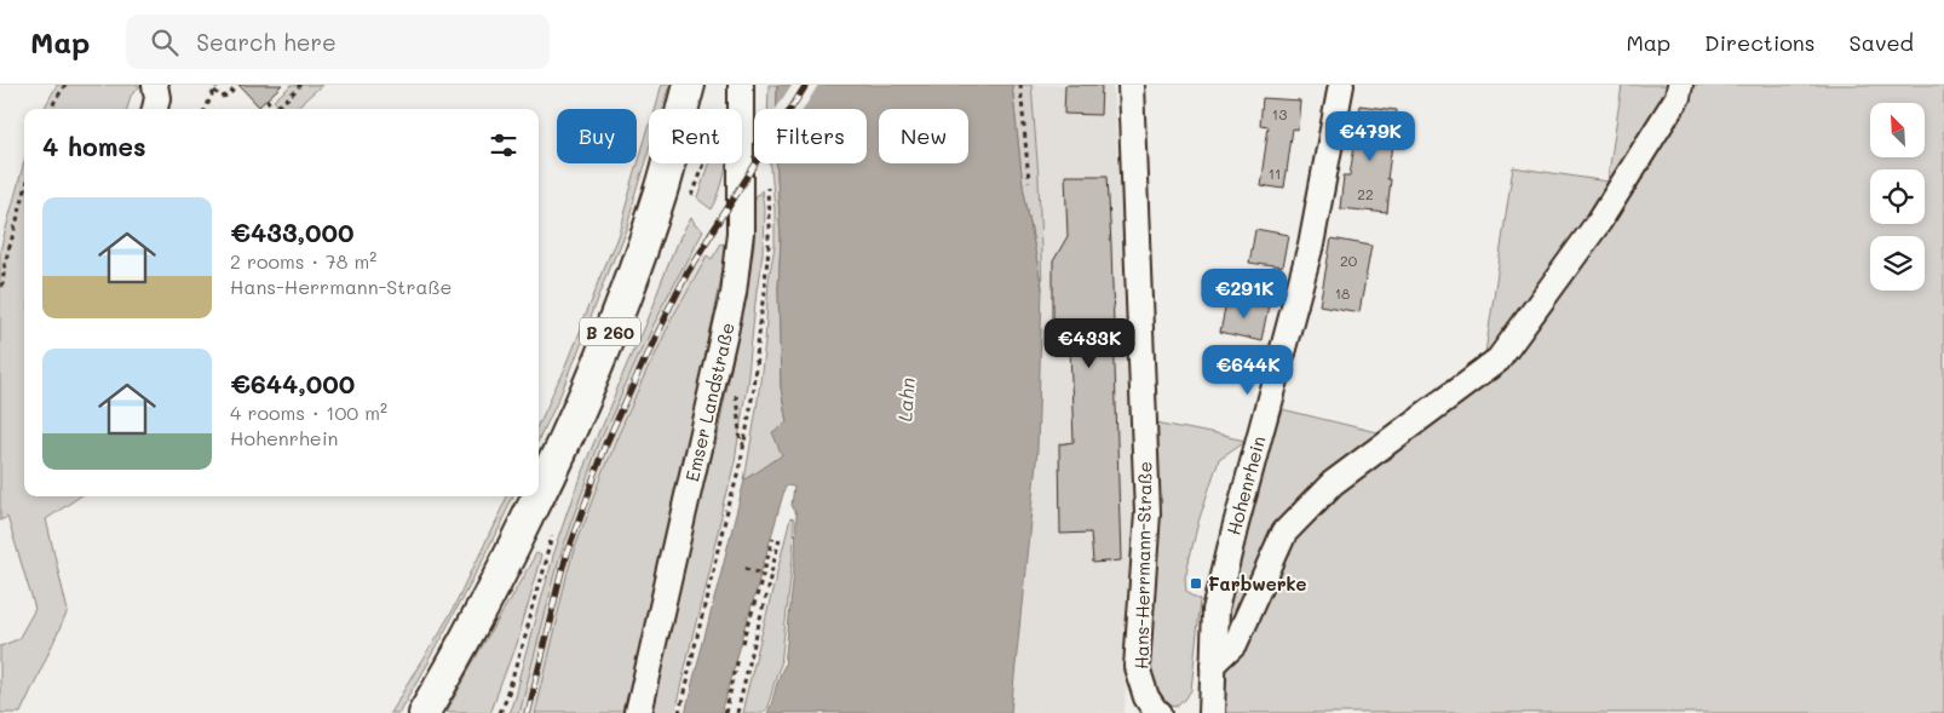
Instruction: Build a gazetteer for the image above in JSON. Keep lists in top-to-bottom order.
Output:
{
  "streets": {
    "main road": ["B 260"],
    "street": ["Emser Landstraße", "Hohenrhein", "Hans-Herrmann-Straße"]
  },
  "water": ["Lahn"],
  "places": {
    "transit": ["Farbwerke"]
  },
  "house_numbers": [
    "13",
    "11",
    "22",
    "20",
    "18"
  ],
  "north": "top left",
  "page": {
    "header": "Map",
    "search": "Search here",
    "nav": ["Map", "Directions", "Saved"],
    "chip": [
      "Buy",
      "Rent",
      "Filters",
      "New"
    ],
    "heading": "4 homes",
    "price": [
      "€479K",
      "€291K",
      "€433K",
      "€644K"
    ],
    "list": [
      {
        "name": "€433,000",
        "note": "2 rooms · 78 m² · Hans-Herrmann-Straße"
      },
      {
        "name": "€644,000",
        "note": "4 rooms · 100 m² · Hohenrhein"
      }
    ]
  }
}
